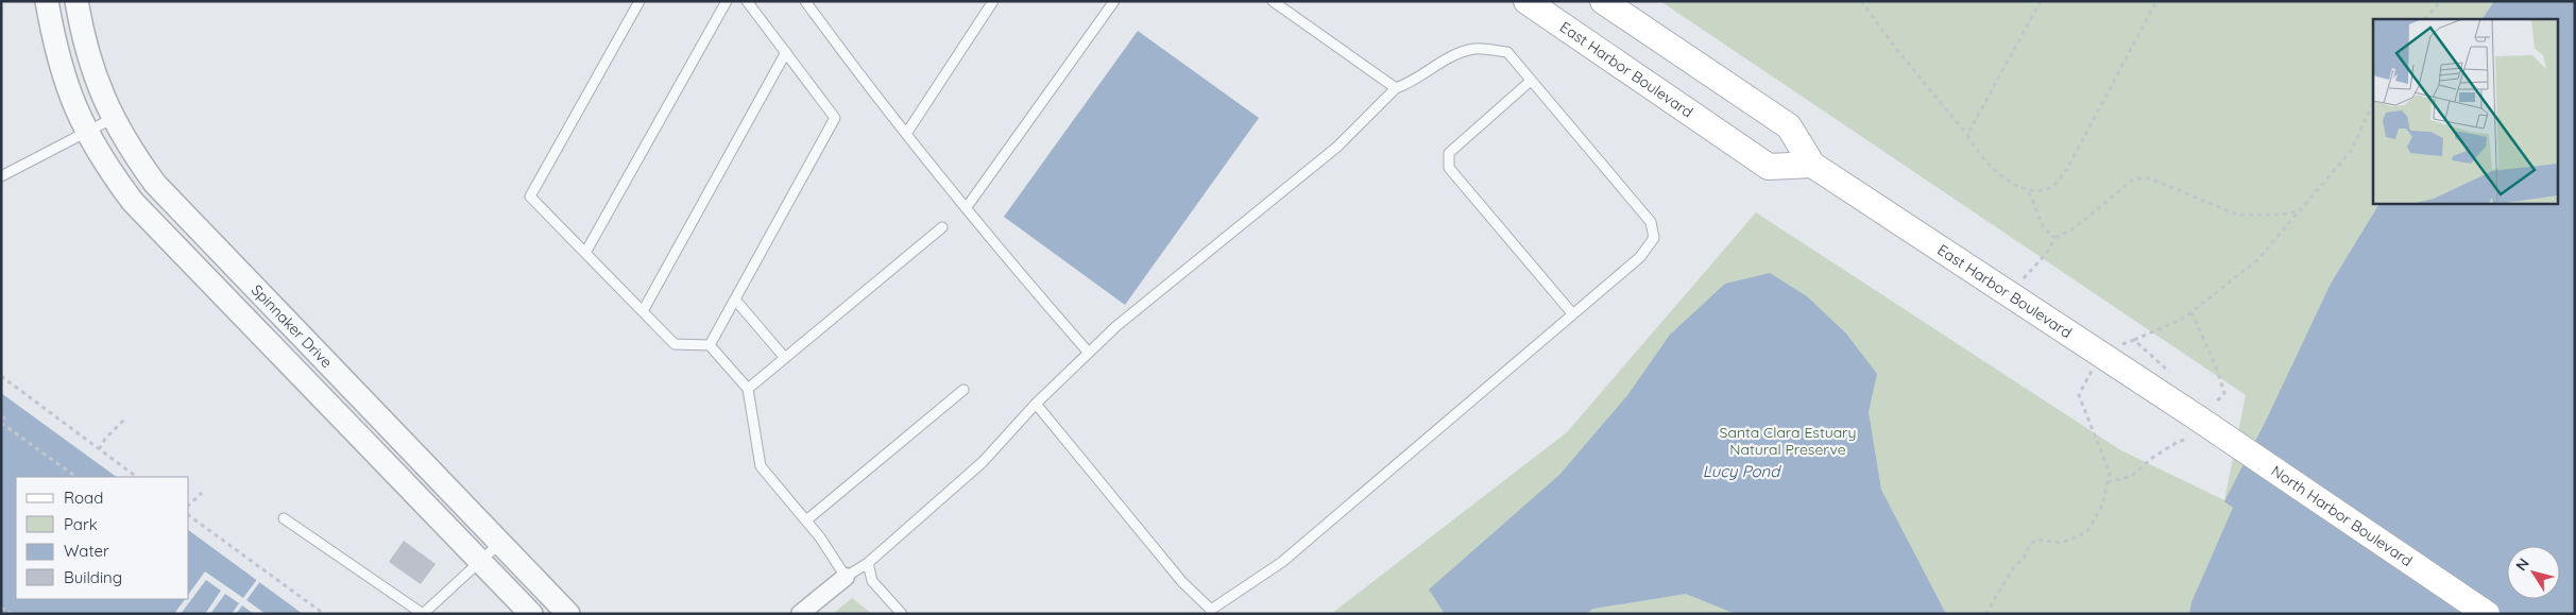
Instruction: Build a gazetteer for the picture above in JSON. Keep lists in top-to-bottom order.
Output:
{
  "streets": {
    "main road": ["East Harbor Boulevard", "North Harbor Boulevard"],
    "street": ["Spinnaker Drive"]
  },
  "crossings": [
    ["East Harbor Boulevard", "North Harbor Boulevard"]
  ],
  "water": ["Lucy Pond"],
  "parks": ["Santa Clara Estuary Natural Preserve"],
  "legend": [
    "Road",
    "Park",
    "Water",
    "Building"
  ],
  "north": "top left"
}
